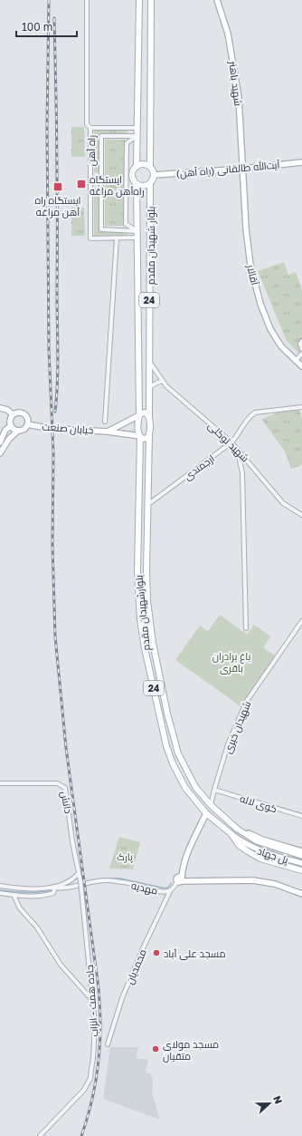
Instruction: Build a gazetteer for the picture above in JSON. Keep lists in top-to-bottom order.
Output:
{
  "streets": {
    "main road": ["بلوار شهیدان مقدم", "24", "بلوارشهیدان مقدم"],
    "street": [
      "شهید باهنر",
      "راه آهن",
      "(راه آهن) آیت‌الله طالقانی",
      "آقالار",
      "خیابان صنعت",
      "شهید توکلی",
      "ارجمندی",
      "شهیدان خیری",
      "دانش",
      "کوی لاله",
      "پل جهاد",
      "مهدیه",
      "محمدیان",
      "جاده همت - انزاب"
    ]
  },
  "crossings": [
    ["شهید باهنر", "(راه آهن) آیت‌الله طالقانی"],
    ["شهید باهنر", "آقالار"],
    ["راه آهن", "بلوار شهیدان مقدم"],
    ["راه آهن", "24"],
    ["(راه آهن) آیت‌الله طالقانی", "بلوار شهیدان مقدم"],
    ["(راه آهن) آیت‌الله طالقانی", "آقالار"],
    ["(راه آهن) آیت‌الله طالقانی", "24"],
    ["بلوار شهیدان مقدم", "24"],
    ["بلوار شهیدان مقدم", "خیابان صنعت"],
    ["بلوار شهیدان مقدم", "شهید توکلی"],
    ["24", "خیابان صنعت"],
    ["24", "بلوارشهیدان مقدم"],
    ["24", "پل جهاد"],
    ["خیابان صنعت", "بلوارشهیدان مقدم"],
    ["شهید توکلی", "ارجمندی"],
    ["ارجمندی", "بلوارشهیدان مقدم"],
    ["بلوارشهیدان مقدم", "شهیدان خیری"],
    ["بلوارشهیدان مقدم", "پل جهاد"],
    ["شهیدان خیری", "کوی لاله"],
    ["دانش", "جاده همت - انزاب"],
    ["مهدیه", "محمدیان"]
  ],
  "parks": ["باغ برادران باقری", "پارک"],
  "places": {
    "transit": ["ایستگاه راه‌آهن مراغه", "ایستگاه راه آهن مراغه"],
    "other": ["مسجد علی آباد", "مسجد مولای متقیان"]
  },
  "scale_bar": "100 m",
  "north": "right"
}
